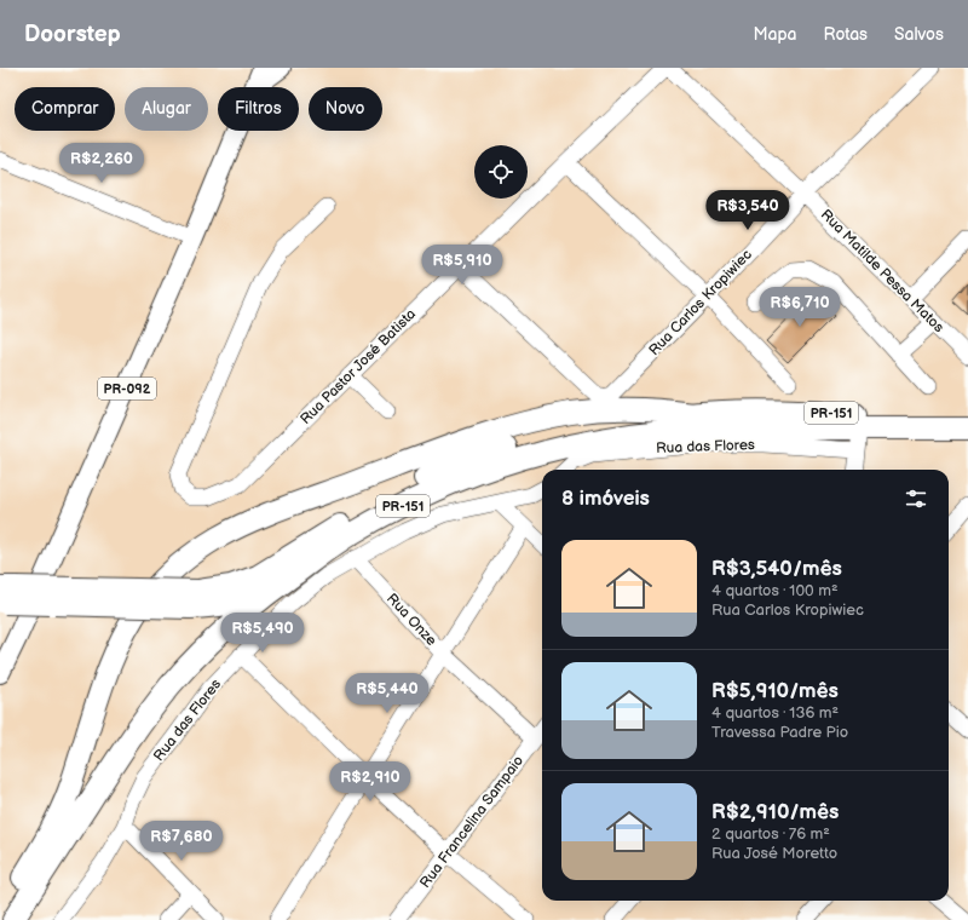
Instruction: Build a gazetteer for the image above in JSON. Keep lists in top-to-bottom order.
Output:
{
  "streets": {
    "highway": ["PR-151"],
    "main road": ["PR-092"],
    "street": [
      "Rua Matilde Pessa Matos",
      "Rua Carlos Kropiwiec",
      "Rua Pastor José Batista",
      "Rua das Flores",
      "Rua Onze",
      "Rua Francelina Sampaio"
    ]
  },
  "crossings": [
    ["Rua Matilde Pessa Matos", "Rua Carlos Kropiwiec"],
    ["Rua Matilde Pessa Matos", "Rua Pastor José Batista"],
    ["Rua Carlos Kropiwiec", "Rua Pastor José Batista"],
    ["PR-151", "Rua das Flores"],
    ["Rua das Flores", "Rua Onze"],
    ["Rua Onze", "Rua Francelina Sampaio"]
  ],
  "page": {
    "header": "Doorstep",
    "nav": ["Mapa", "Rotas", "Salvos"],
    "chip": [
      "Comprar",
      "Alugar",
      "Filtros",
      "Novo"
    ],
    "price": [
      "R$2,260",
      "R$3,540",
      "R$5,910",
      "R$6,710",
      "R$5,490",
      "R$5,440",
      "R$2,910",
      "R$7,680"
    ],
    "heading": "8 imóveis",
    "list": [
      {
        "name": "R$3,540/mês",
        "note": "4 quartos · 100 m² · Rua Carlos Kropiwiec"
      },
      {
        "name": "R$5,910/mês",
        "note": "4 quartos · 136 m² · Travessa Padre Pio"
      },
      {
        "name": "R$2,910/mês",
        "note": "2 quartos · 76 m² · Rua José Moretto"
      }
    ]
  }
}
